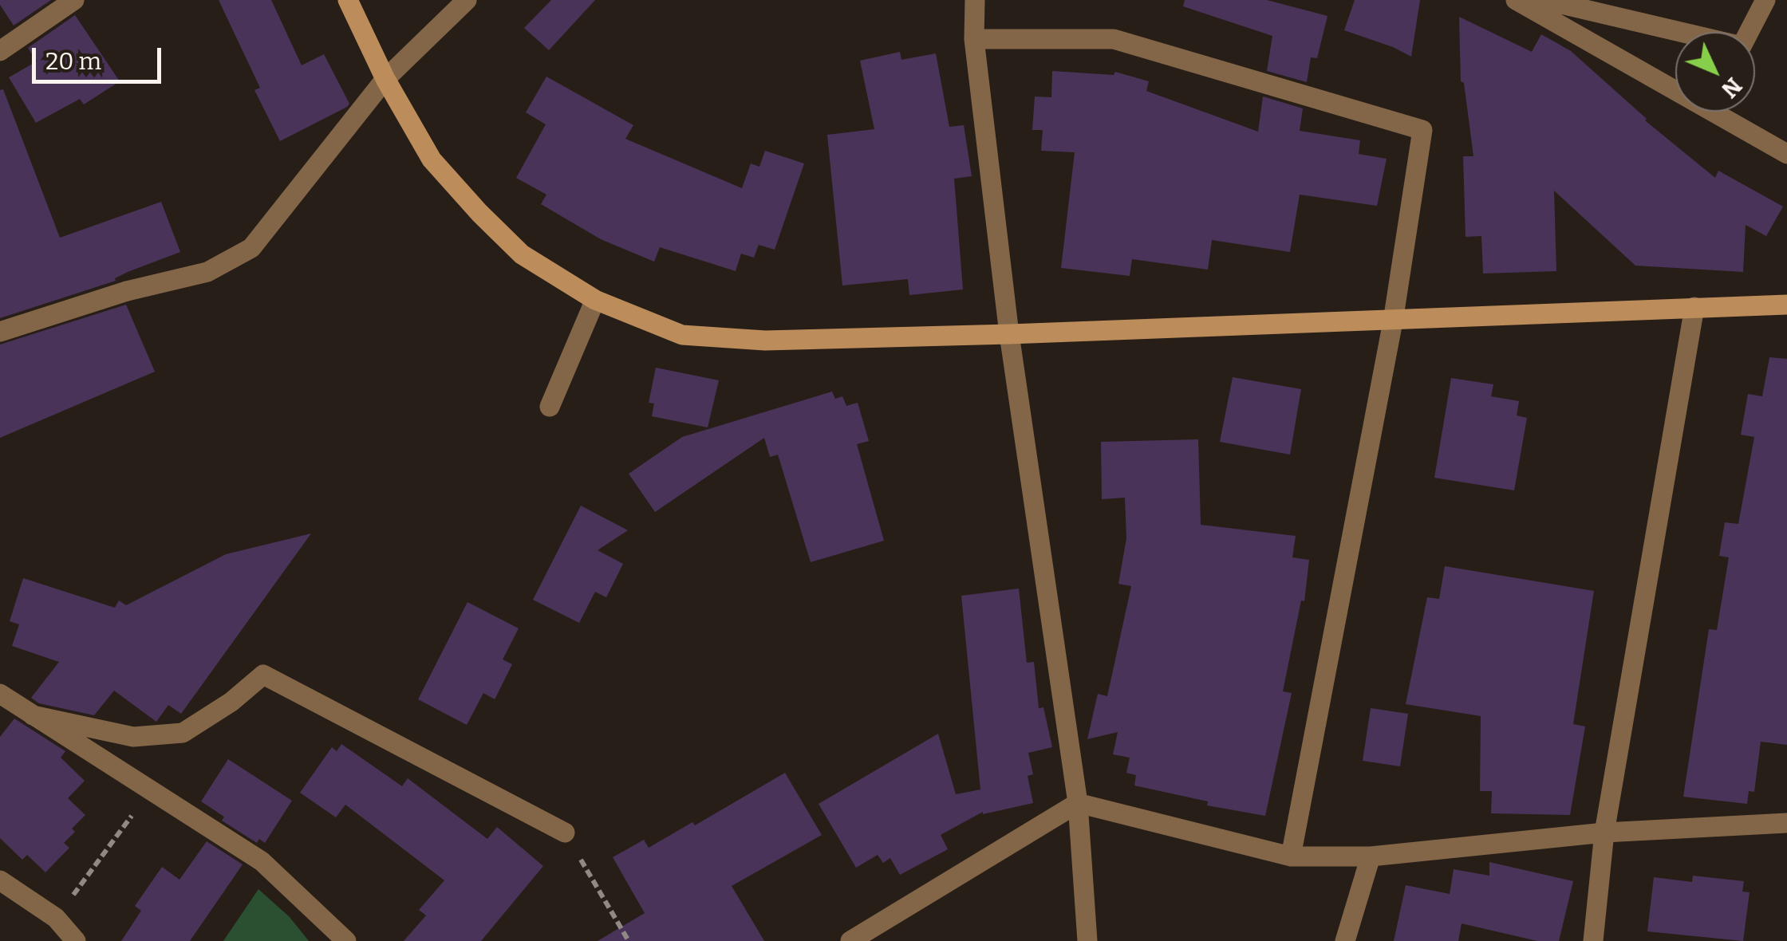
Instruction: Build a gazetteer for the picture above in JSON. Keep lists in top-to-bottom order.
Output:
{
  "scale_bar": "20 m",
  "north": "bottom right"
}
